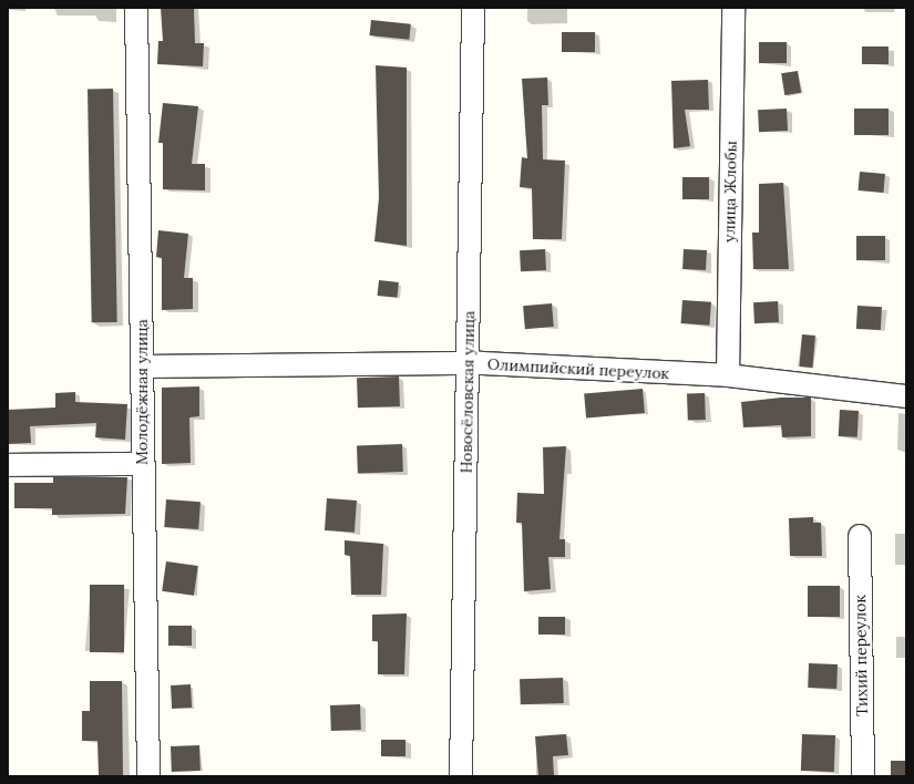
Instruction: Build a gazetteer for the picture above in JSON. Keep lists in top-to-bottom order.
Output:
{
  "streets": {
    "street": [
      "улица Жлобы",
      "Олимпийский переулок",
      "Молодёжная улица",
      "Новосёловская улица",
      "Тихий переулок"
    ]
  },
  "crossings": [
    ["улица Жлобы", "Олимпийский переулок"],
    ["Олимпийский переулок", "Молодёжная улица"],
    ["Олимпийский переулок", "Новосёловская улица"]
  ]
}
